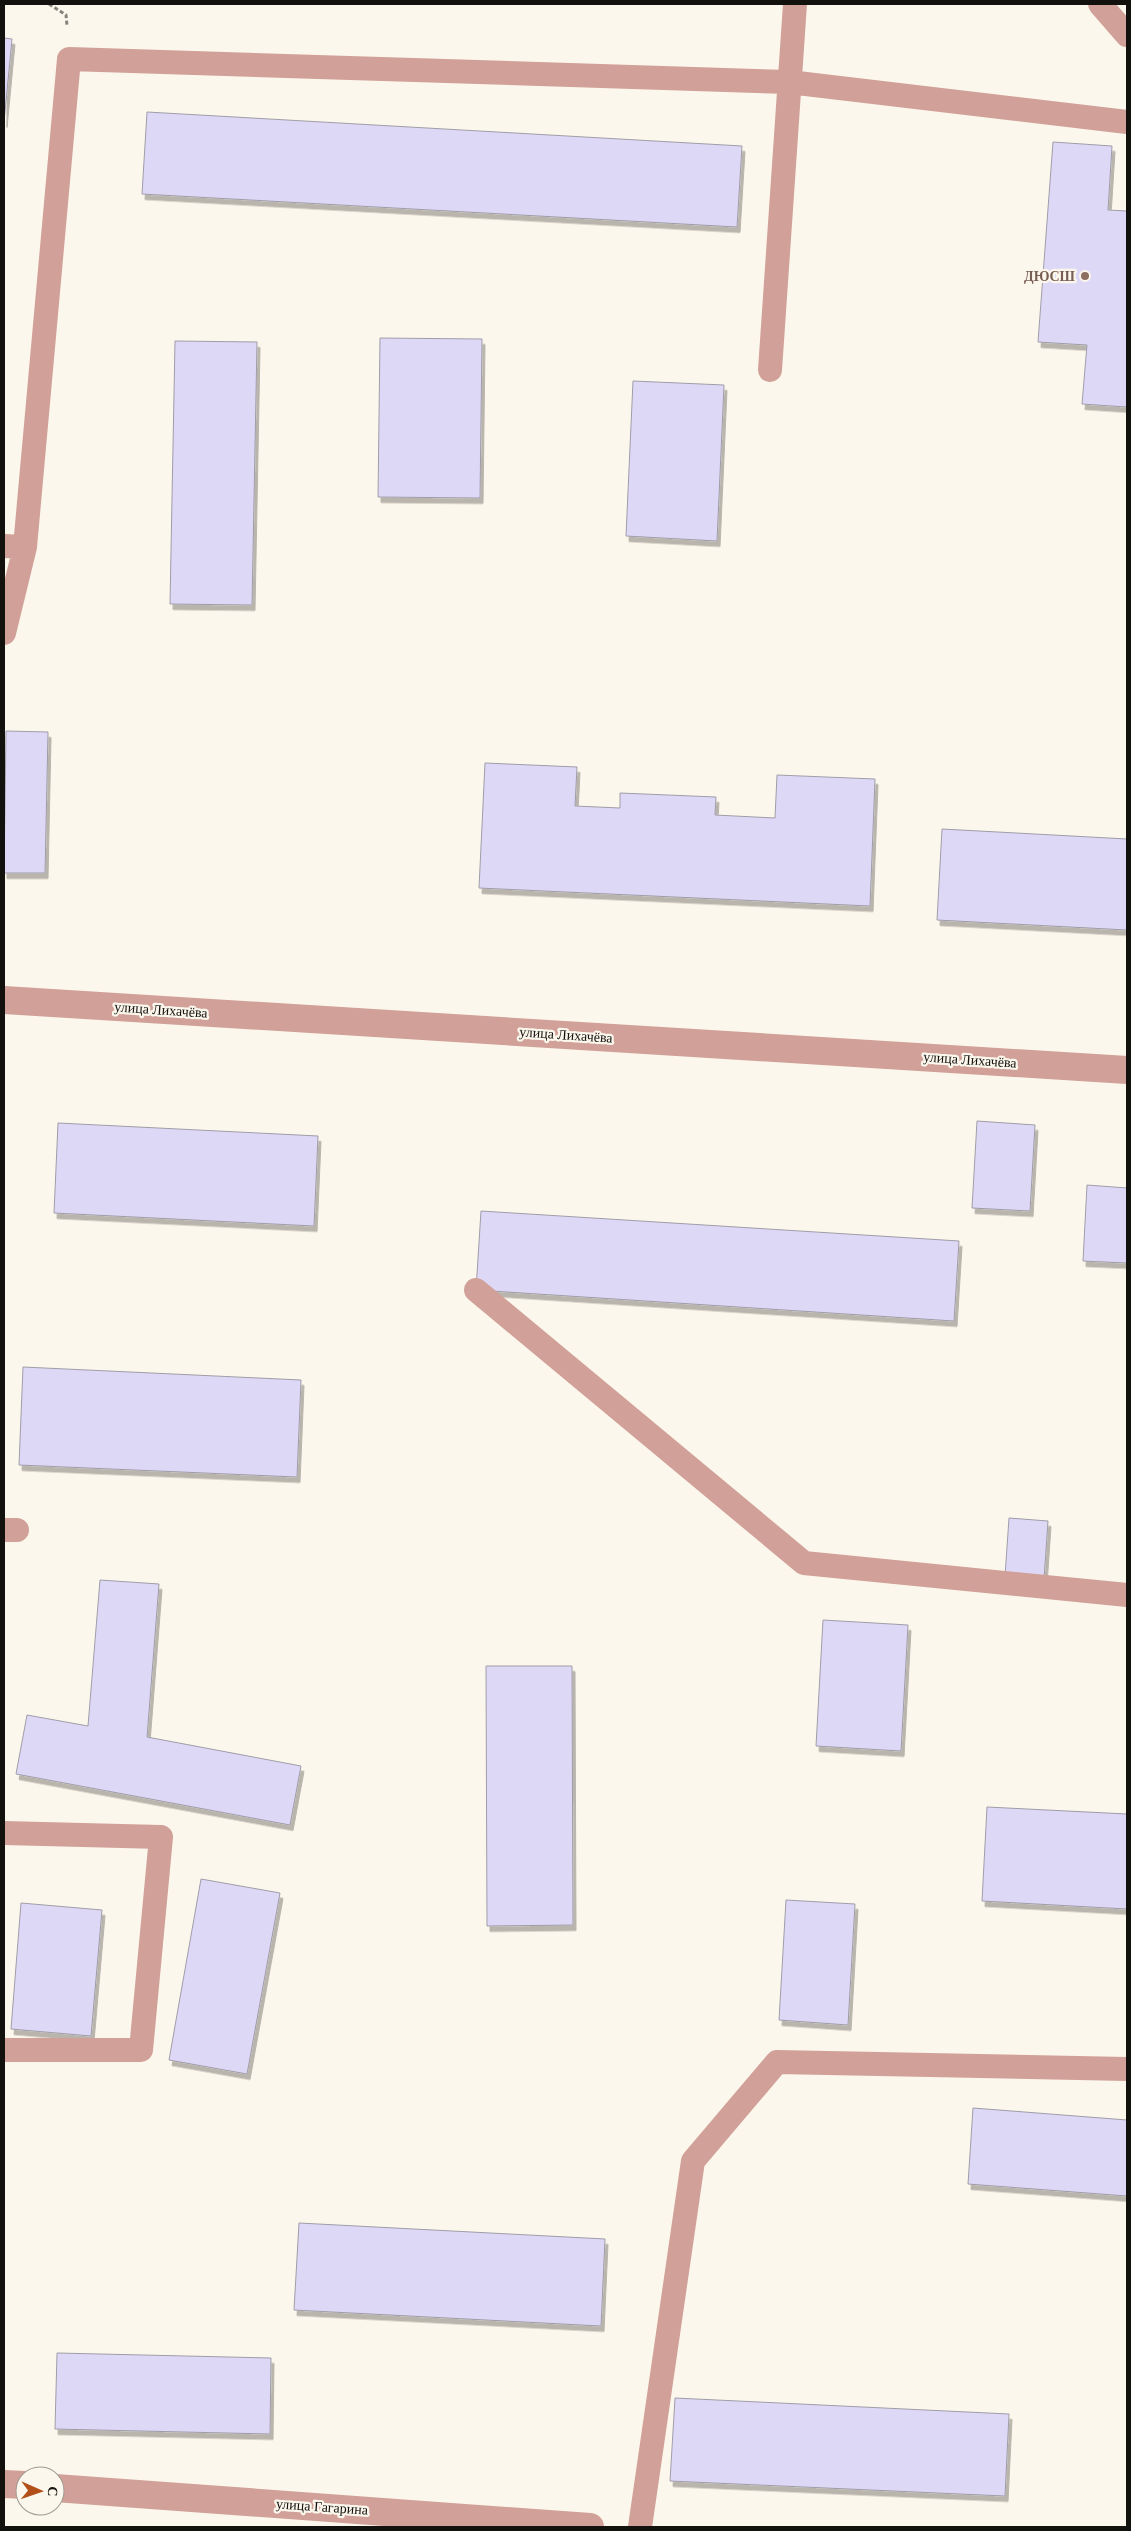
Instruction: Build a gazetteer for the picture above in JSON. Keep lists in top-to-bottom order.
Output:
{
  "streets": {
    "street": ["улица Лихачёва", "улица Гагарина"]
  },
  "places": ["ДЮСШ"],
  "north": "right"
}
